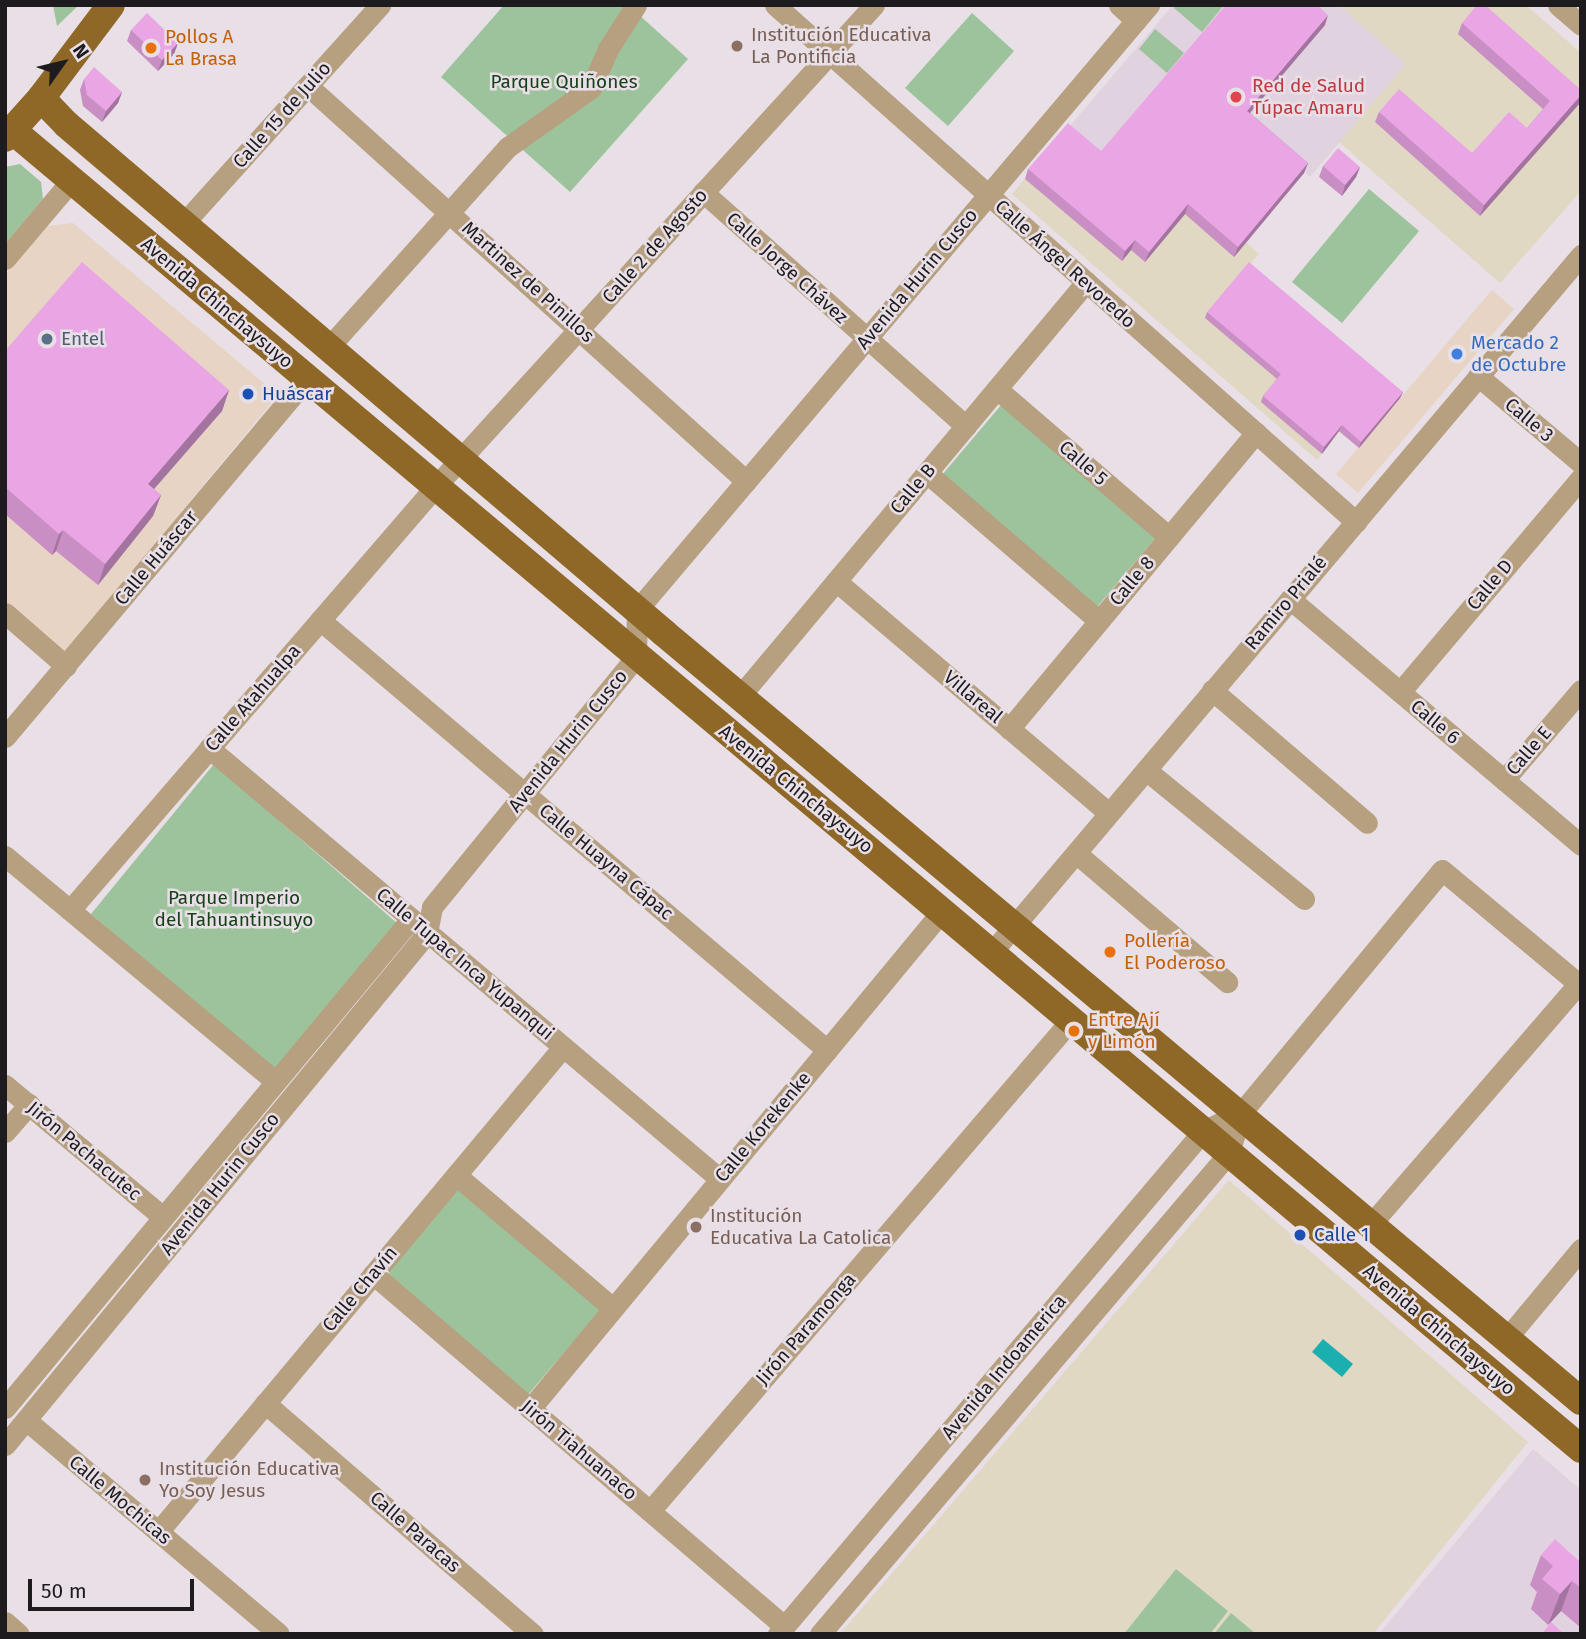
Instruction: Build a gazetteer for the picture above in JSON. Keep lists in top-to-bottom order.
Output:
{
  "streets": {
    "main road": ["Avenida Chinchaysuyo"],
    "street": [
      "Calle 15 de Julio",
      "Calle 2 de Agosto",
      "Calle Ángel Revoredo",
      "Calle Jorge Chávez",
      "Avenida Hurin Cusco",
      "Martinez de Pinillos",
      "Calle 3",
      "Calle 5",
      "Calle B",
      "Calle Huáscar",
      "Calle 8",
      "Calle D",
      "Ramiro Prialé",
      "Villareal",
      "Calle Atahualpa",
      "Calle 6",
      "Calle E",
      "Calle Huayna Cápac",
      "Calle Tupac Inca Yupanqui",
      "Calle Korekenke",
      "Jirón Pachacutec",
      "Calle Chavín",
      "Jirón Paramonga",
      "Avenida Indoamerica",
      "Jirón Tiahuanaco",
      "Calle Mochicas",
      "Calle Paracas"
    ]
  },
  "crossings": [
    ["Calle 15 de Julio", "Martinez de Pinillos"],
    ["Calle 15 de Julio", "Avenida Chinchaysuyo"],
    ["Calle 2 de Agosto", "Calle Ángel Revoredo"],
    ["Calle 2 de Agosto", "Calle Jorge Chávez"],
    ["Calle 2 de Agosto", "Martinez de Pinillos"],
    ["Calle 2 de Agosto", "Avenida Chinchaysuyo"],
    ["Calle 2 de Agosto", "Calle Atahualpa"],
    ["Calle Ángel Revoredo", "Avenida Hurin Cusco"],
    ["Calle Ángel Revoredo", "Calle B"],
    ["Calle Ángel Revoredo", "Calle 8"],
    ["Calle Ángel Revoredo", "Ramiro Prialé"],
    ["Calle Jorge Chávez", "Avenida Hurin Cusco"],
    ["Calle Jorge Chávez", "Calle B"],
    ["Avenida Hurin Cusco", "Martinez de Pinillos"],
    ["Avenida Hurin Cusco", "Avenida Chinchaysuyo"],
    ["Avenida Hurin Cusco", "Calle Huayna Cápac"],
    ["Avenida Hurin Cusco", "Calle Tupac Inca Yupanqui"],
    ["Avenida Hurin Cusco", "Jirón Pachacutec"],
    ["Avenida Hurin Cusco", "Calle Mochicas"],
    ["Avenida Chinchaysuyo", "Calle B"],
    ["Avenida Chinchaysuyo", "Calle Huáscar"],
    ["Avenida Chinchaysuyo", "Ramiro Prialé"],
    ["Avenida Chinchaysuyo", "Calle Atahualpa"],
    ["Avenida Chinchaysuyo", "Calle Korekenke"],
    ["Avenida Chinchaysuyo", "Jirón Paramonga"],
    ["Avenida Chinchaysuyo", "Avenida Indoamerica"],
    ["Calle 3", "Ramiro Prialé"],
    ["Calle 5", "Calle B"],
    ["Calle 5", "Calle 8"],
    ["Calle B", "Villareal"],
    ["Calle 8", "Villareal"],
    ["Calle D", "Calle 6"],
    ["Ramiro Prialé", "Villareal"],
    ["Ramiro Prialé", "Calle 6"],
    ["Calle Atahualpa", "Calle Huayna Cápac"],
    ["Calle Atahualpa", "Calle Tupac Inca Yupanqui"],
    ["Calle 6", "Calle E"],
    ["Calle Huayna Cápac", "Calle Korekenke"],
    ["Calle Tupac Inca Yupanqui", "Calle Korekenke"],
    ["Calle Tupac Inca Yupanqui", "Calle Chavín"],
    ["Calle Korekenke", "Jirón Tiahuanaco"],
    ["Calle Chavín", "Jirón Tiahuanaco"],
    ["Calle Chavín", "Calle Mochicas"],
    ["Calle Chavín", "Calle Paracas"],
    ["Jirón Paramonga", "Jirón Tiahuanaco"],
    ["Avenida Indoamerica", "Jirón Tiahuanaco"]
  ],
  "parks": ["Parque Quiñones", "Parque Imperio del Tahuantinsuyo"],
  "places": [
    "Institución Educativa La Pontificia",
    "Pollos A La Brasa",
    "Red de Salud Túpac Amaru",
    "Entel",
    "Mercado 2 de Octubre",
    "Huáscar",
    "Pollería El Poderoso",
    "Entre Ají y Limón",
    "Institución Educativa La Catolica",
    "Calle 1",
    "Institución Educativa Yo Soy Jesus"
  ],
  "scale_bar": "50 m",
  "north": "top right"
}
